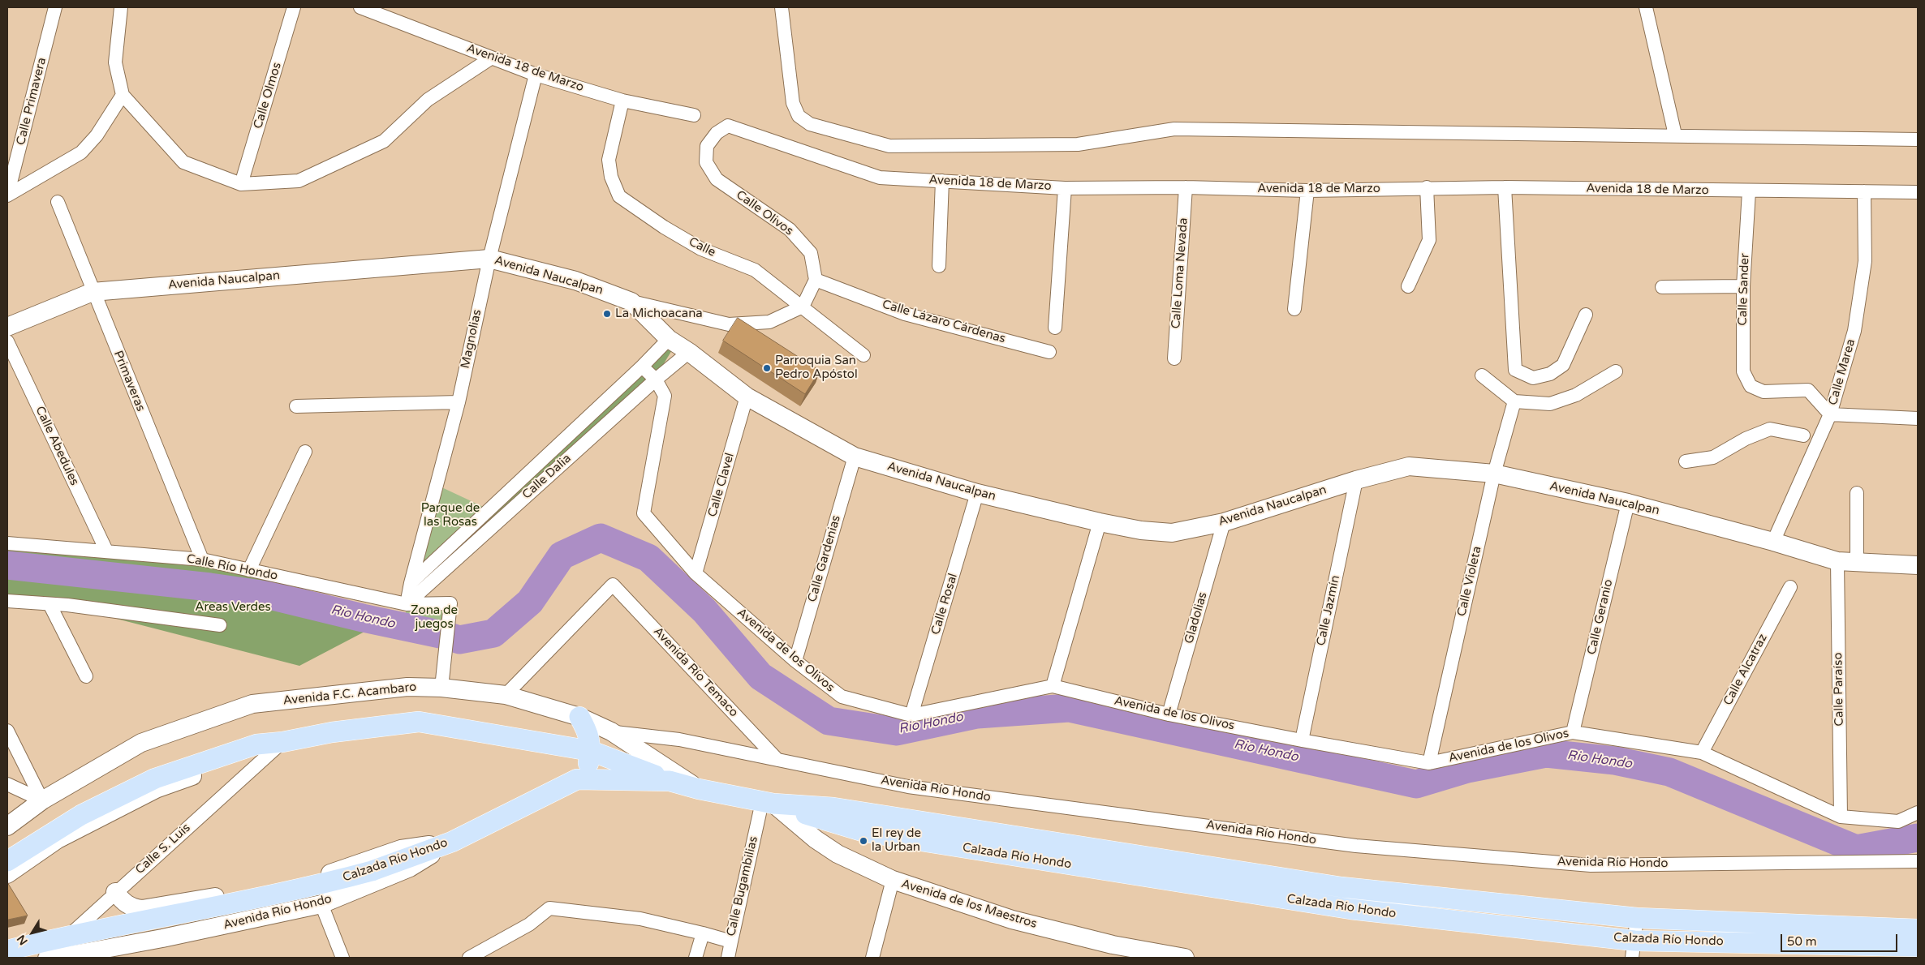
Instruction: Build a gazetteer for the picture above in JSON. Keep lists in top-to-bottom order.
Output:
{
  "streets": {
    "main road": [
      "Avenida Naucalpan",
      "Avenida F.C. Acambaro",
      "Avenida Río Hondo",
      "Calzada Río Hondo",
      "Avenida de los Maestros"
    ],
    "street": [
      "Avenida 18 de Marzo",
      "Calle Olmos",
      "Calle Primavera",
      "Calle Olivos",
      "Calle",
      "Calle Loma Nevada",
      "Calle Sander",
      "Calle Lázaro Cárdenas",
      "Magnolias",
      "Calle Marea",
      "Primaveras",
      "Calle Abedules",
      "Calle Dalia",
      "Calle Clavel",
      "Calle Gardenias",
      "Calle Río Hondo",
      "Calle Violeta",
      "Calle Rosal",
      "Calle Jazmín",
      "Calle Geranio",
      "Gladolias",
      "Avenida de los Olivos",
      "Calle Alcatraz",
      "Avenida Río Temaco",
      "Calle Paraíso",
      "Calle S. Luis",
      "Calle Bugambilias"
    ]
  },
  "crossings": [
    ["Avenida 18 de Marzo", "Calle Olivos"],
    ["Avenida 18 de Marzo", "Calle"],
    ["Avenida 18 de Marzo", "Calle Loma Nevada"],
    ["Avenida 18 de Marzo", "Calle Sander"],
    ["Avenida 18 de Marzo", "Magnolias"],
    ["Avenida 18 de Marzo", "Calle Marea"],
    ["Calle Olivos", "Calle Lázaro Cárdenas"],
    ["Avenida Naucalpan", "Magnolias"],
    ["Avenida Naucalpan", "Calle Marea"],
    ["Avenida Naucalpan", "Primaveras"],
    ["Avenida Naucalpan", "Calle Dalia"],
    ["Avenida Naucalpan", "Calle Clavel"],
    ["Avenida Naucalpan", "Calle Gardenias"],
    ["Avenida Naucalpan", "Calle Violeta"],
    ["Avenida Naucalpan", "Calle Rosal"],
    ["Avenida Naucalpan", "Calle Jazmín"],
    ["Avenida Naucalpan", "Calle Geranio"],
    ["Avenida Naucalpan", "Gladolias"],
    ["Avenida Naucalpan", "Calle Paraíso"],
    ["Calle Sander", "Calle Marea"],
    ["Magnolias", "Calle Dalia"],
    ["Magnolias", "Calle Río Hondo"],
    ["Primaveras", "Calle Río Hondo"],
    ["Calle Abedules", "Calle Río Hondo"],
    ["Calle Dalia", "Calle Río Hondo"],
    ["Calle Dalia", "Avenida de los Olivos"],
    ["Calle Clavel", "Avenida de los Olivos"],
    ["Calle Gardenias", "Avenida de los Olivos"],
    ["Calle Río Hondo", "Avenida F.C. Acambaro"],
    ["Calle Violeta", "Avenida de los Olivos"],
    ["Calle Rosal", "Avenida de los Olivos"],
    ["Calle Jazmín", "Avenida de los Olivos"],
    ["Calle Geranio", "Avenida de los Olivos"],
    ["Gladolias", "Avenida de los Olivos"],
    ["Avenida de los Olivos", "Calle Alcatraz"],
    ["Avenida de los Olivos", "Calle Paraíso"],
    ["Avenida Río Temaco", "Avenida F.C. Acambaro"],
    ["Avenida Río Temaco", "Avenida Río Hondo"],
    ["Avenida F.C. Acambaro", "Avenida Río Hondo"],
    ["Avenida F.C. Acambaro", "Calzada Río Hondo"],
    ["Avenida Río Hondo", "Calle S. Luis"],
    ["Avenida Río Hondo", "Calzada Río Hondo"],
    ["Calzada Río Hondo", "Calle Bugambilias"],
    ["Calzada Río Hondo", "Avenida de los Maestros"],
    ["Calle Bugambilias", "Avenida de los Maestros"]
  ],
  "water": ["Rio Hondo"],
  "parks": ["Parque de las Rosas", "Areas Verdes", "Zona de juegos"],
  "places": ["La Michoacana", "Parroquia San Pedro Apóstol", "El rey de la Urban"],
  "scale_bar": "50 m",
  "north": "bottom left"
}
